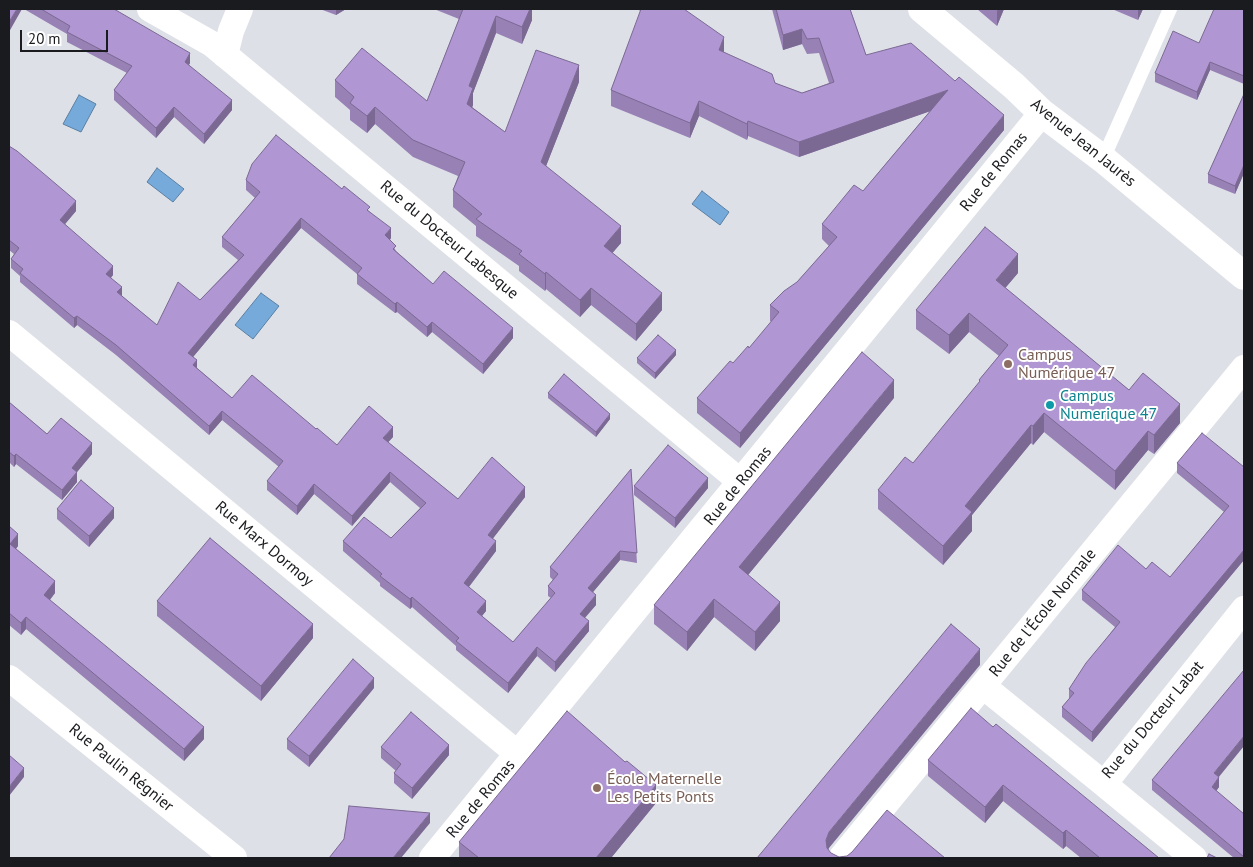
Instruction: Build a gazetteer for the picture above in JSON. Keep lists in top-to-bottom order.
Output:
{
  "streets": {
    "main road": ["Avenue Jean Jaurès"],
    "street": [
      "Rue de Romas",
      "Rue du Docteur Labesque",
      "Rue Marx Dormoy",
      "Rue de l'École Normale",
      "Rue du Docteur Labat",
      "Rue Paulin Régnier"
    ]
  },
  "crossings": [
    ["Avenue Jean Jaurès", "Rue de Romas"],
    ["Rue de Romas", "Rue du Docteur Labesque"],
    ["Rue de Romas", "Rue Marx Dormoy"],
    ["Rue de l'École Normale", "Rue du Docteur Labat"]
  ],
  "places": ["Campus Numérique 47", "Campus Numerique 47", "École Maternelle Les Petits Ponts"],
  "scale_bar": "20 m"
}
